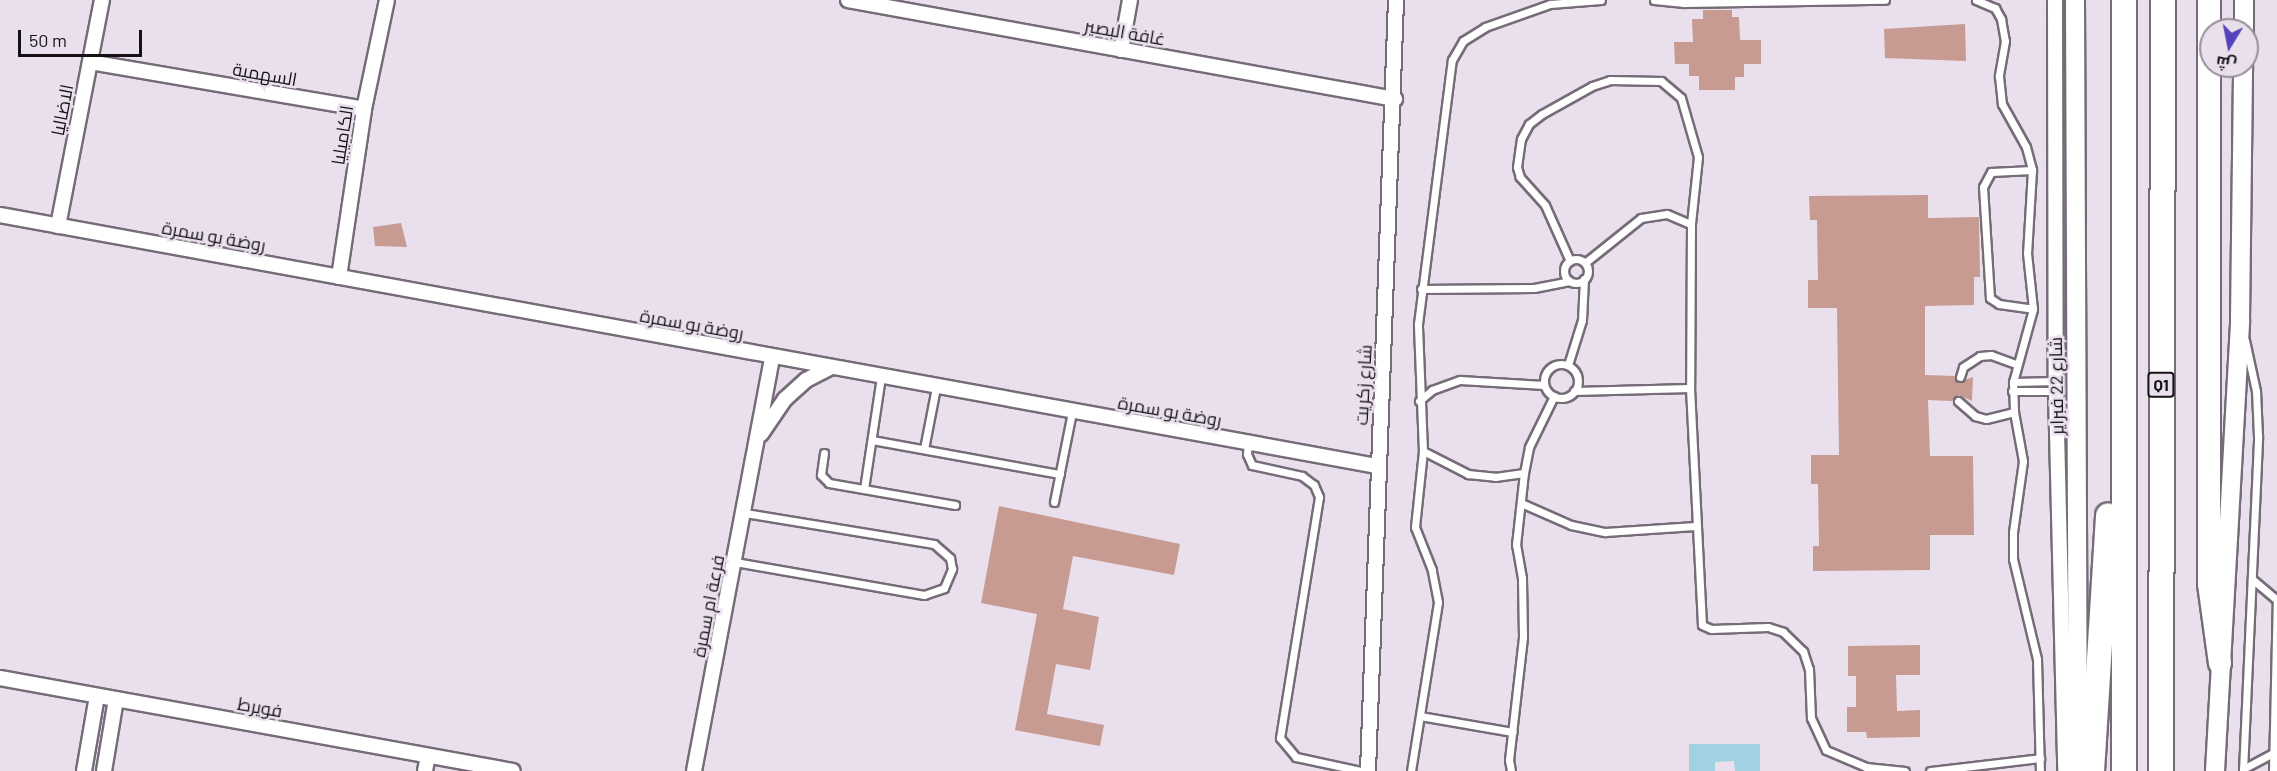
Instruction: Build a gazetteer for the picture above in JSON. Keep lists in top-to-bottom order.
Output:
{
  "streets": {
    "highway": ["Q1"],
    "main road": ["شارع 22 فبراير"],
    "street": [
      "غافة البصير",
      "السهمية",
      "الاضاليا",
      "الكاميليا",
      "روضة بو سمرة",
      "شارع زكريت",
      "فرعة ام سمرة",
      "فويرط"
    ]
  },
  "crossings": [
    ["غافة البصير", "شارع زكريت"],
    ["السهمية", "الاضاليا"],
    ["السهمية", "الكاميليا"],
    ["الاضاليا", "روضة بو سمرة"],
    ["الكاميليا", "روضة بو سمرة"],
    ["روضة بو سمرة", "شارع زكريت"],
    ["روضة بو سمرة", "فرعة ام سمرة"]
  ],
  "scale_bar": "50 m",
  "north": "bottom"
}
